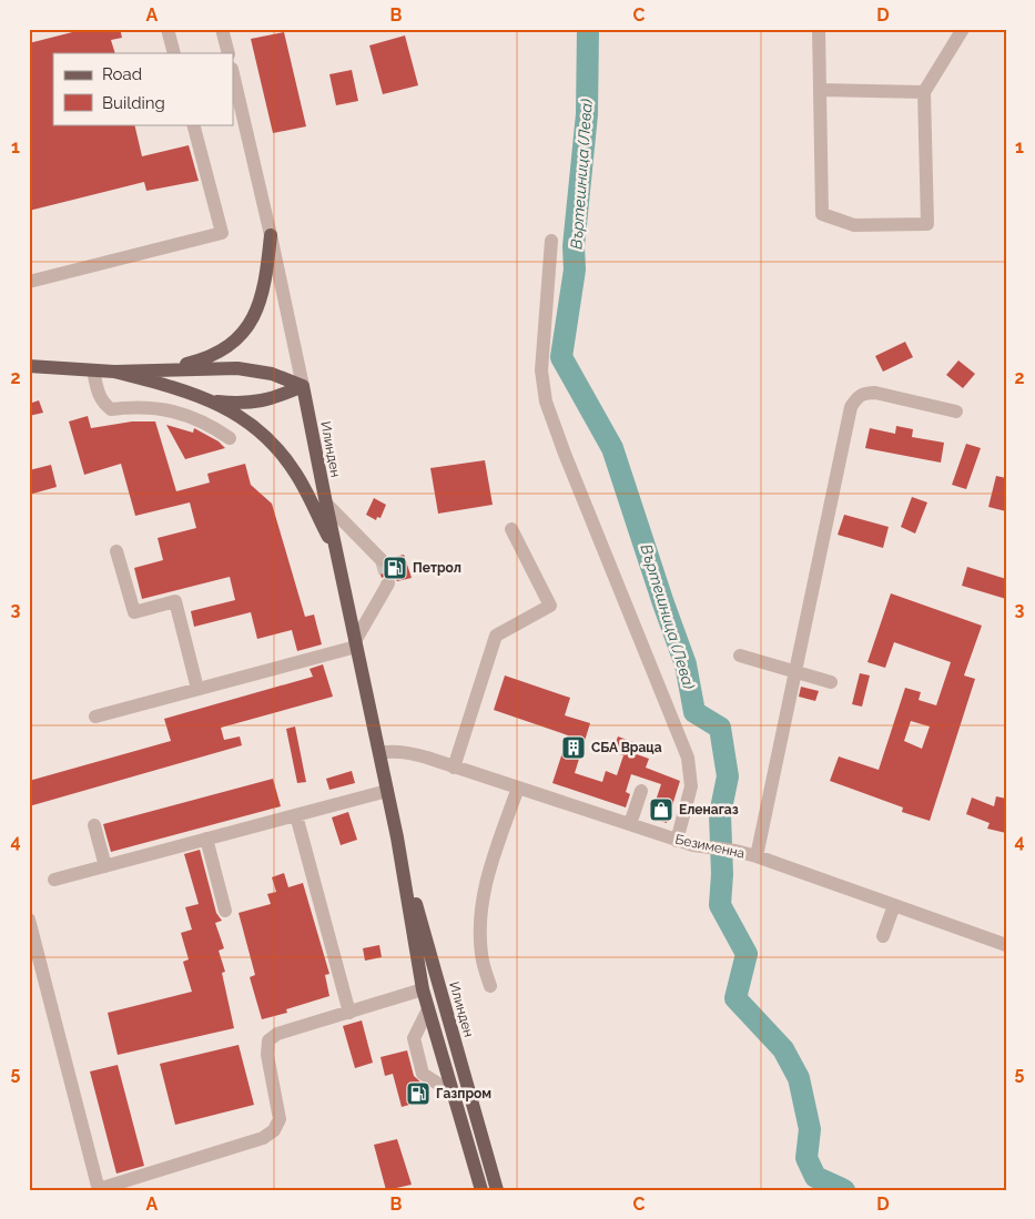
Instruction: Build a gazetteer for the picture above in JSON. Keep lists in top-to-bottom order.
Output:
{
  "streets": {
    "main road": ["Илинден"],
    "street": ["Безименна"]
  },
  "crossings": [
    ["Илинден", "Безименна"]
  ],
  "water": ["Въртешница (Лева)"],
  "places": {
    "fuel station": ["Петрол", "Газпром"],
    "building": ["СБА Враца"],
    "shop": ["Еленагаз"]
  },
  "legend": ["Road", "Building"],
  "grid": {
    "columns": [
      "A",
      "B",
      "C",
      "D"
    ],
    "rows": [
      "1",
      "2",
      "3",
      "4",
      "5"
    ]
  }
}
